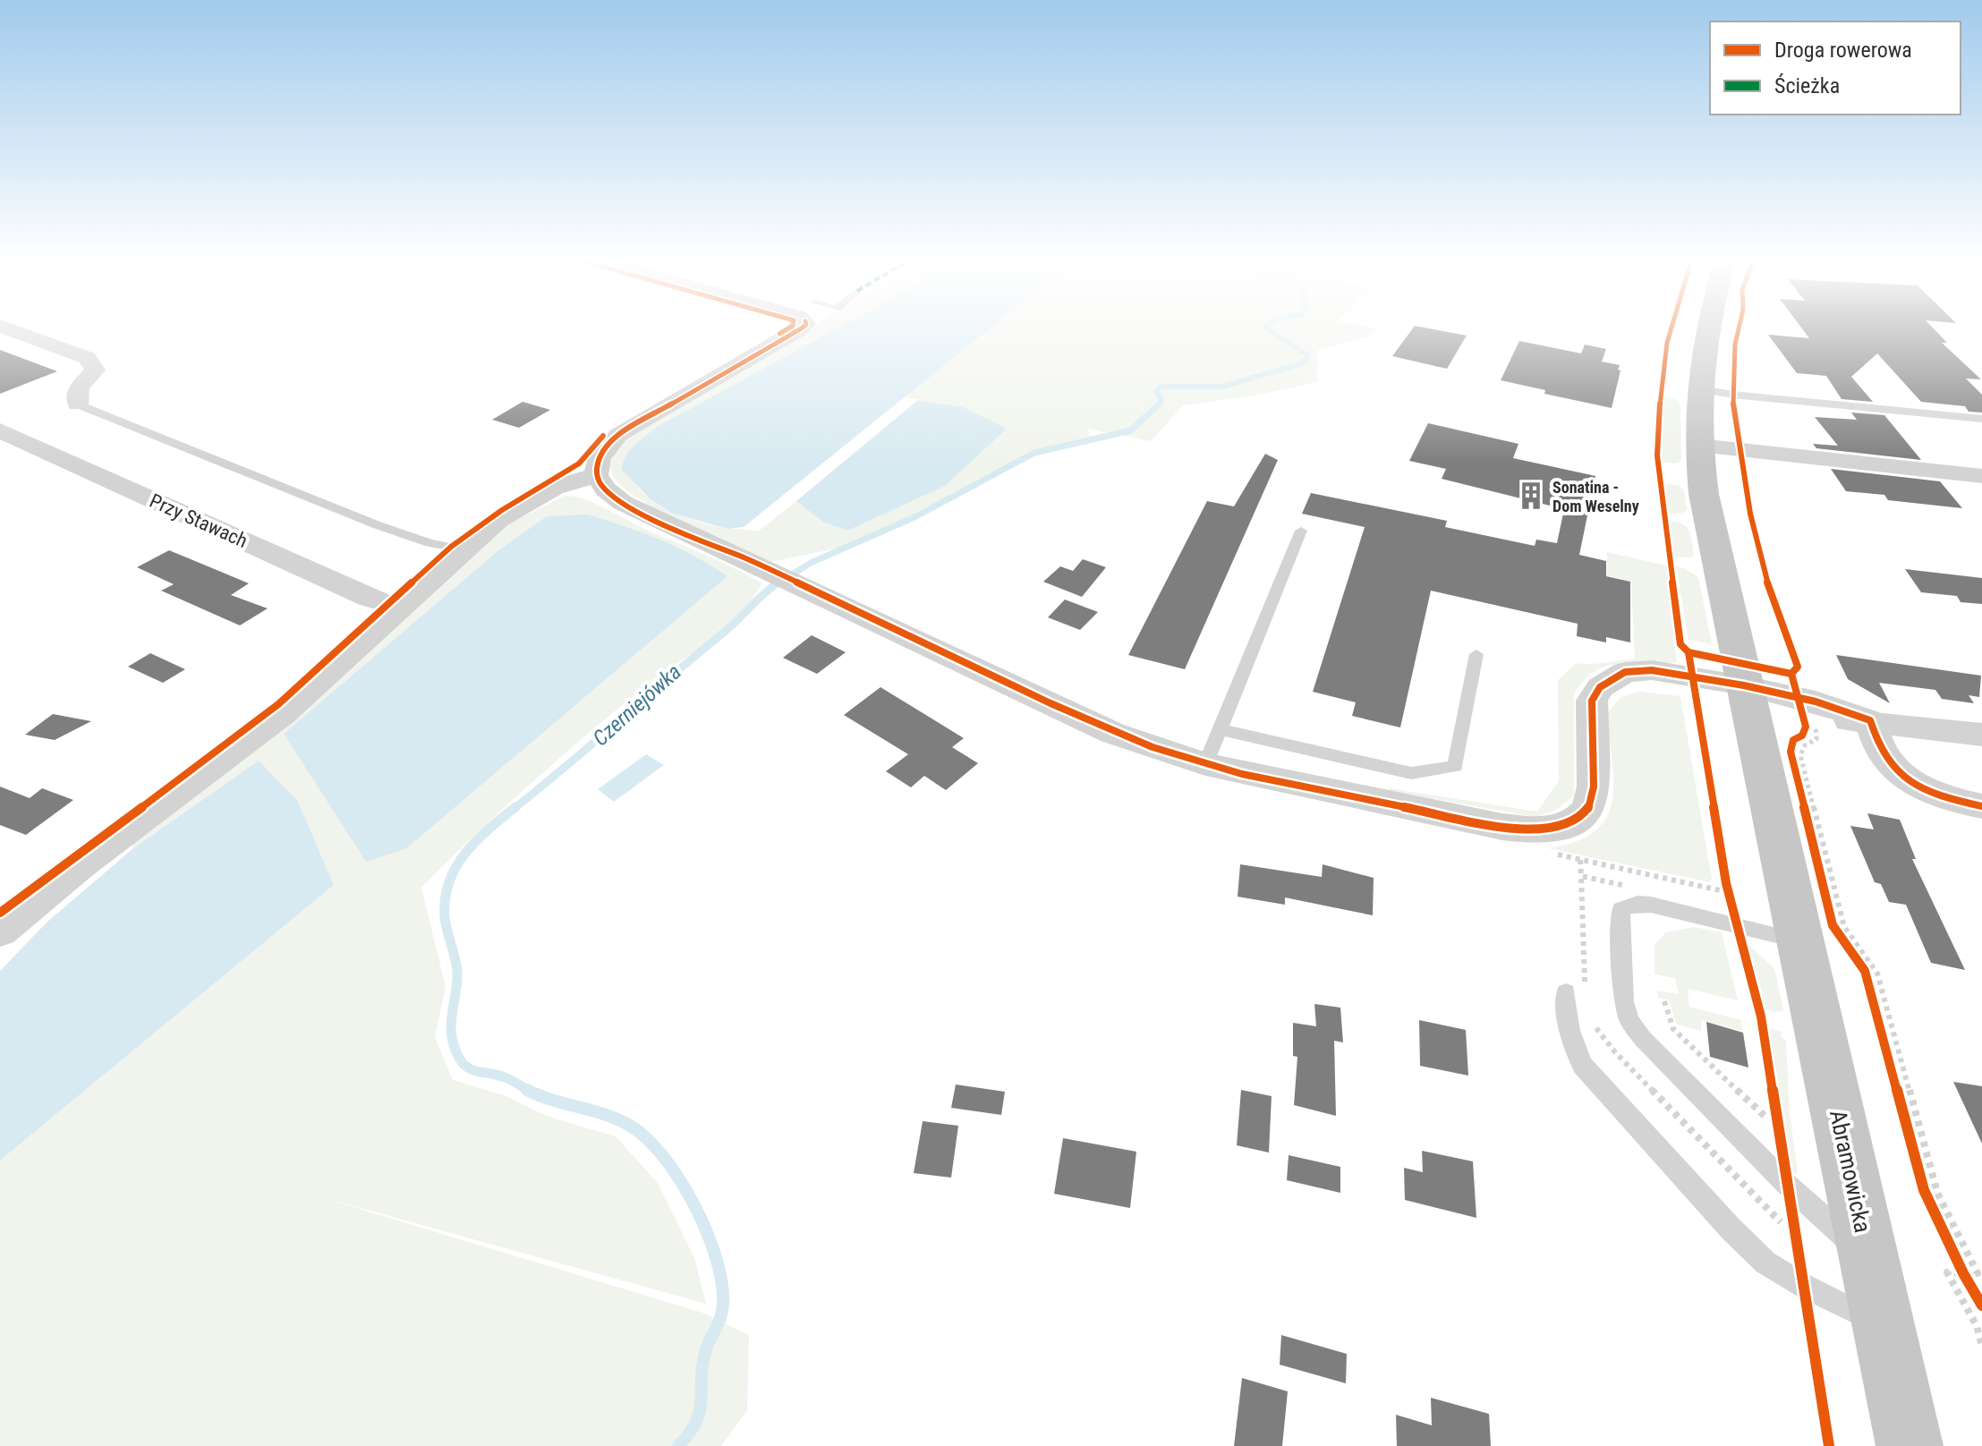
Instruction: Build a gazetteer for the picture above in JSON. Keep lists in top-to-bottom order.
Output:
{
  "streets": {
    "main road": ["Abramowicka"],
    "street": ["Przy Stawach"]
  },
  "water": ["Czerniejówka"],
  "places": {
    "building": ["Sonatina - Dom Weselny"]
  },
  "legend": ["Droga rowerowa", "Ścieżka"]
}
